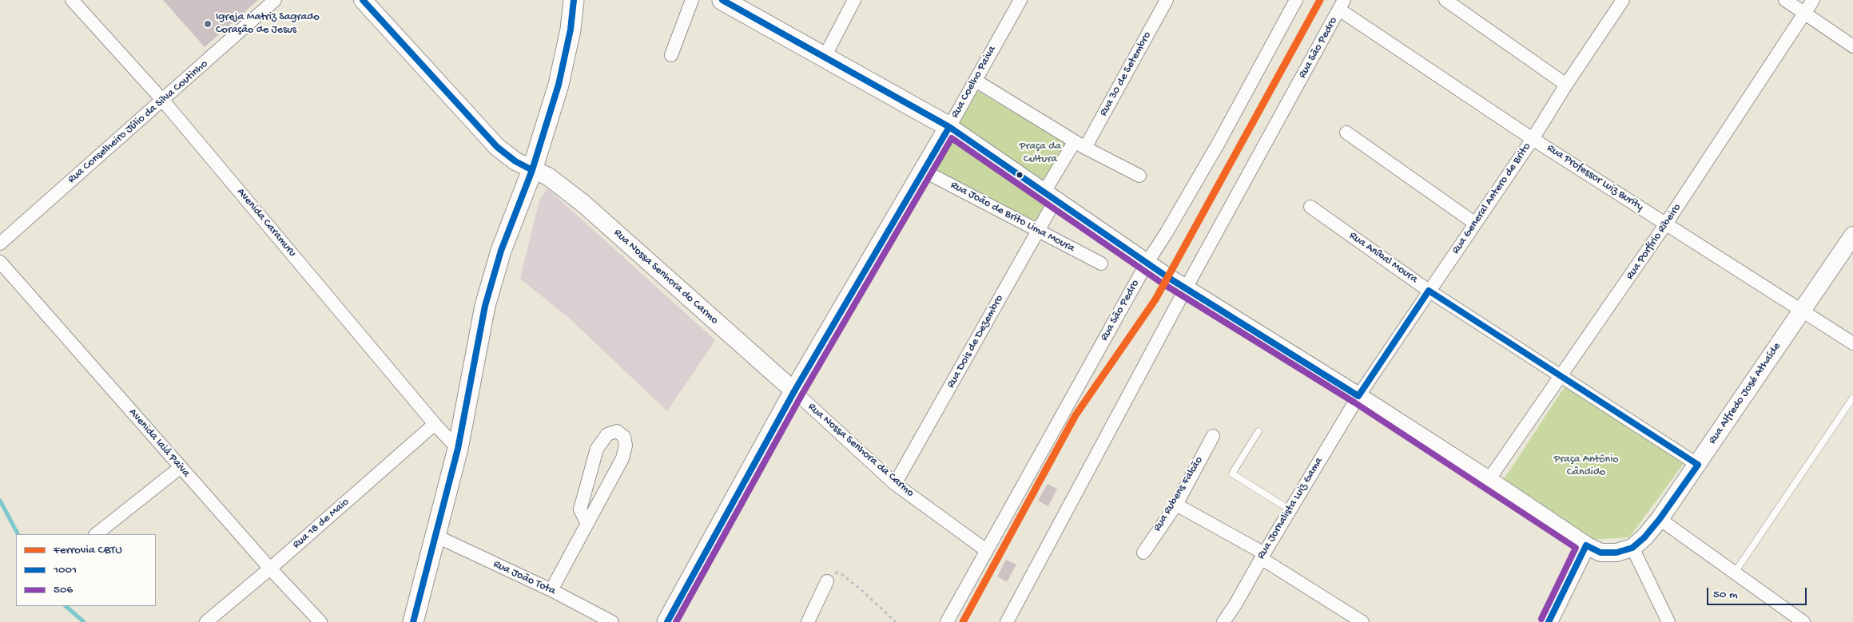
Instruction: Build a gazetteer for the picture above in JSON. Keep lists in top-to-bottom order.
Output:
{
  "streets": {
    "main road": ["Rua Coelho Paiva"],
    "street": [
      "Rua São Pedro",
      "Rua 30 de Setembro",
      "Rua Conselheiro Júlio da Silva Coutinho",
      "Rua Professor Luiz Burity",
      "Rua General Antero de Brito",
      "Rua João de Brito Lima Moura",
      "Avenida Caramuru",
      "Rua Porfírio Ribeiro",
      "Rua Aníbal Moura",
      "Rua Nossa Senhora do Carmo",
      "Rua Dois de Dezembro",
      "Rua Alfredo José Athaíde",
      "Avenida Iaiá Paiva",
      "Rua Nossa Senhora da Carmo",
      "Rua Rubens Falcão",
      "Rua Jornalista Luiz Gama",
      "Rua 18 de Maio",
      "Rua João Tota"
    ]
  },
  "crossings": [
    ["Rua São Pedro", "Rua Professor Luiz Burity"],
    ["Rua São Pedro", "Rua Nossa Senhora da Carmo"],
    ["Rua 30 de Setembro", "Rua Dois de Dezembro"],
    ["Rua Coelho Paiva", "Rua João de Brito Lima Moura"],
    ["Rua Coelho Paiva", "Rua Nossa Senhora do Carmo"],
    ["Rua Coelho Paiva", "Rua Nossa Senhora da Carmo"],
    ["Rua Conselheiro Júlio da Silva Coutinho", "Avenida Caramuru"],
    ["Rua Professor Luiz Burity", "Rua General Antero de Brito"],
    ["Rua Professor Luiz Burity", "Rua Porfírio Ribeiro"],
    ["Rua Professor Luiz Burity", "Rua Alfredo José Athaíde"],
    ["Rua General Antero de Brito", "Rua Aníbal Moura"],
    ["Rua General Antero de Brito", "Rua Jornalista Luiz Gama"],
    ["Rua João de Brito Lima Moura", "Rua Dois de Dezembro"],
    ["Avenida Caramuru", "Rua 18 de Maio"],
    ["Rua Porfírio Ribeiro", "Rua Aníbal Moura"],
    ["Rua Aníbal Moura", "Rua Alfredo José Athaíde"],
    ["Rua Nossa Senhora do Carmo", "Rua Nossa Senhora da Carmo"],
    ["Rua Dois de Dezembro", "Rua Nossa Senhora da Carmo"],
    ["Avenida Iaiá Paiva", "Rua 18 de Maio"]
  ],
  "parks": ["Praça da Cultura", "Praça Antônio Cândido"],
  "places": ["Igreja Matriz Sagrado Coração de Jesus"],
  "lines": ["rail line CBTU", "transit line 1001", "transit line 506"],
  "legend": ["Ferrovia CBTU", "1001", "506"],
  "scale_bar": "50 m"
}
